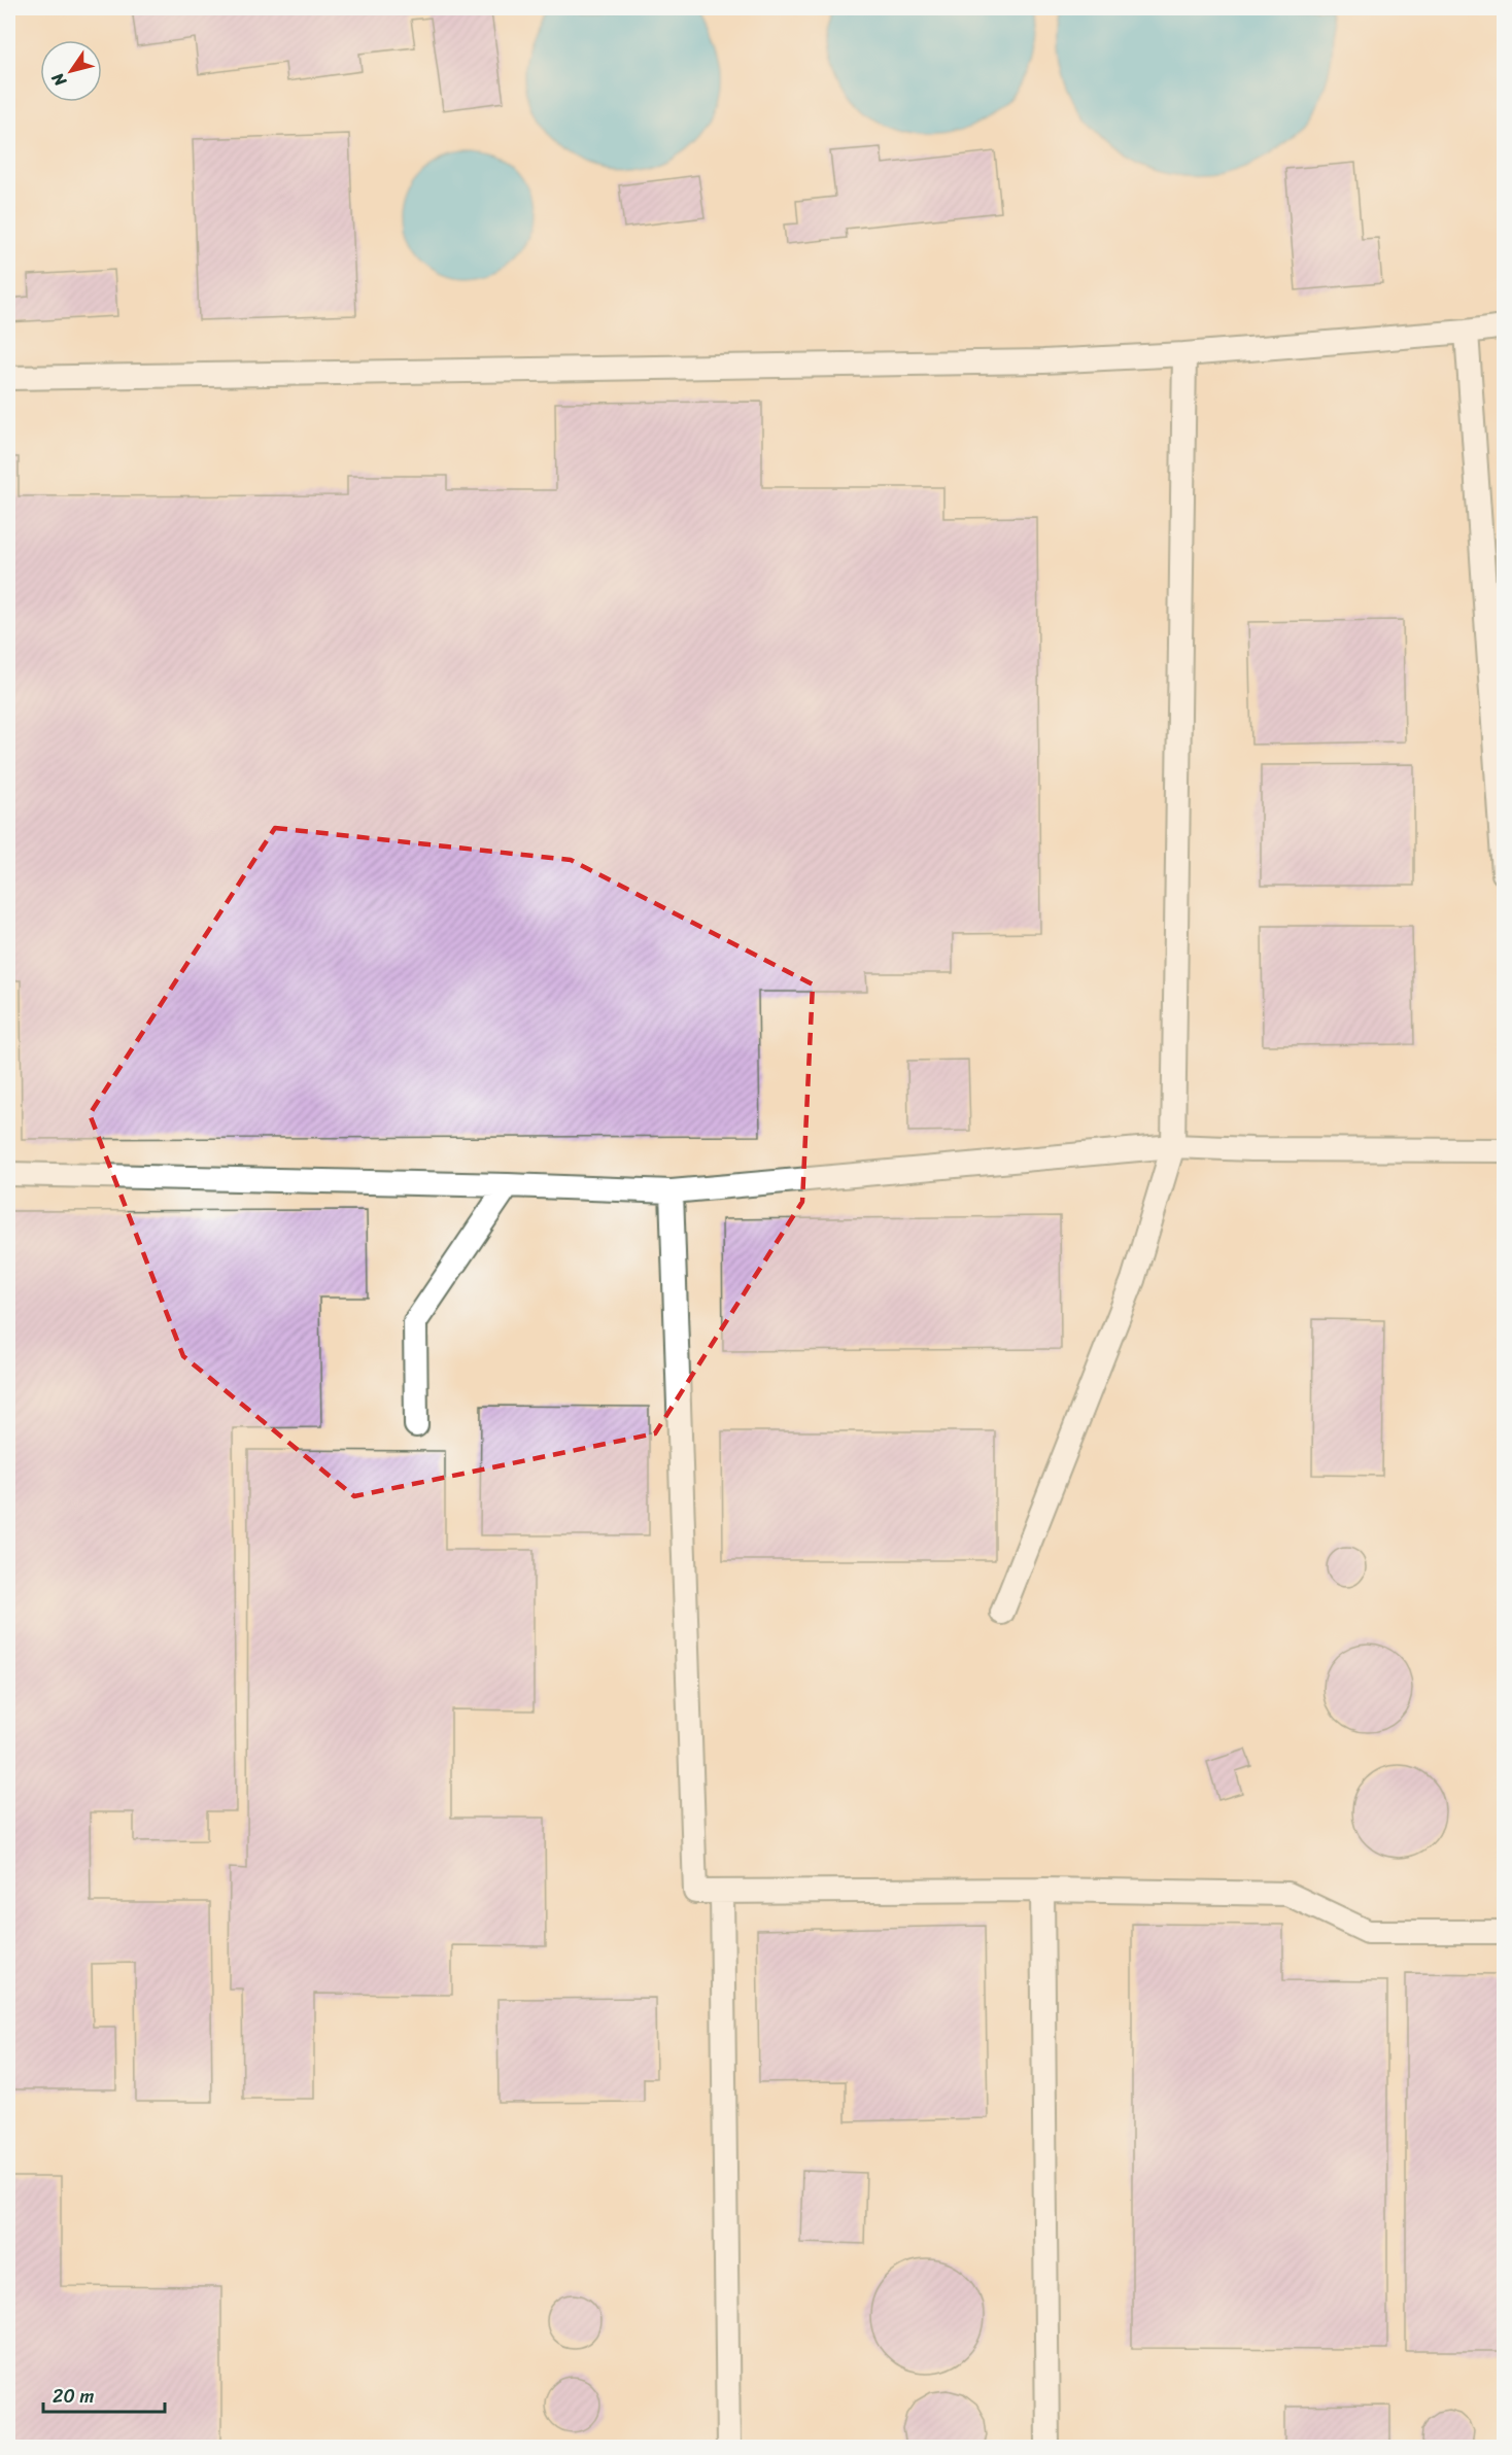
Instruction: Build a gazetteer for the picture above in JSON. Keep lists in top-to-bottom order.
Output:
{
  "scale_bar": "20 m",
  "north": "bottom left"
}
